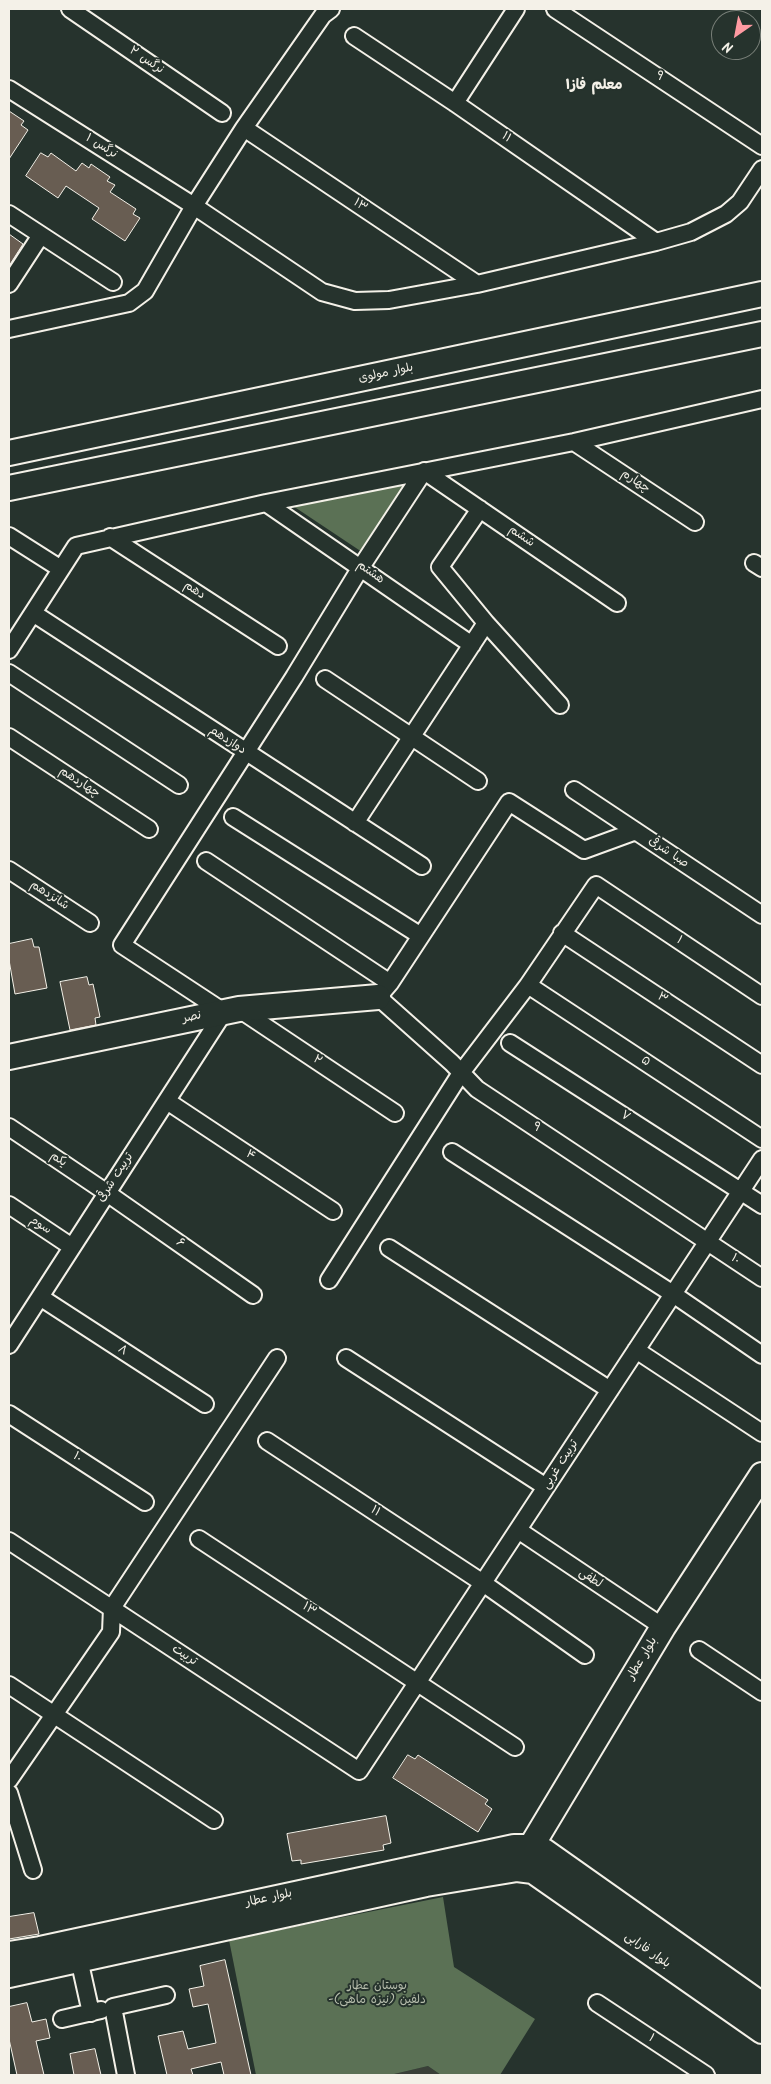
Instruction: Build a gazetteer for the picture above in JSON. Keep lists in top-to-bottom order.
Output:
{
  "streets": {
    "street": [
      "نرگس ۲",
      "۹",
      "۱۱",
      "نرگس ۱",
      "۱۳",
      "بلوار مولوی",
      "چهارم",
      "ششم",
      "هشتم",
      "دهم",
      "دوازدهم",
      "چهاردهم",
      "صبا شرقی",
      "شانزدهم",
      "۱",
      "۳",
      "نصر",
      "۲",
      "۵",
      "۷",
      "۴",
      "یکم",
      "تربیت شرقی",
      "سوم",
      "۶",
      "۱۰",
      "۸",
      "تربیت غربی",
      "لطفی",
      "تربیت",
      "بلوار عطار",
      "بلوار فارابی"
    ]
  },
  "crossings": [
    ["۹", "نصر"],
    ["۹", "۱۰"],
    ["۹", "تربیت غربی"],
    ["۱۱", "نرگس ۱"],
    ["۱۱", "تربیت غربی"],
    ["نرگس ۱", "۱۳"],
    ["۱۳", "تربیت غربی"],
    ["دوازدهم", "۲"],
    ["۱", "۳"],
    ["نصر", "۲"],
    ["نصر", "تربیت شرقی"],
    ["۲", "تربیت شرقی"],
    ["۷", "تربیت غربی"],
    ["۴", "تربیت شرقی"],
    ["یکم", "تربیت شرقی"],
    ["یکم", "۶"],
    ["تربیت شرقی", "سوم"],
    ["تربیت شرقی", "۶"],
    ["تربیت شرقی", "۸"],
    ["۱۰", "تربیت غربی"],
    ["تربیت غربی", "لطفی"],
    ["تربیت غربی", "تربیت"],
    ["لطفی", "بلوار عطار"],
    ["بلوار عطار", "بلوار فارابی"]
  ],
  "districts": ["معلم فاز۱"],
  "parks": ["بوستان عطار -دلفین (نیزه ماهی)"],
  "north": "bottom left"
}
